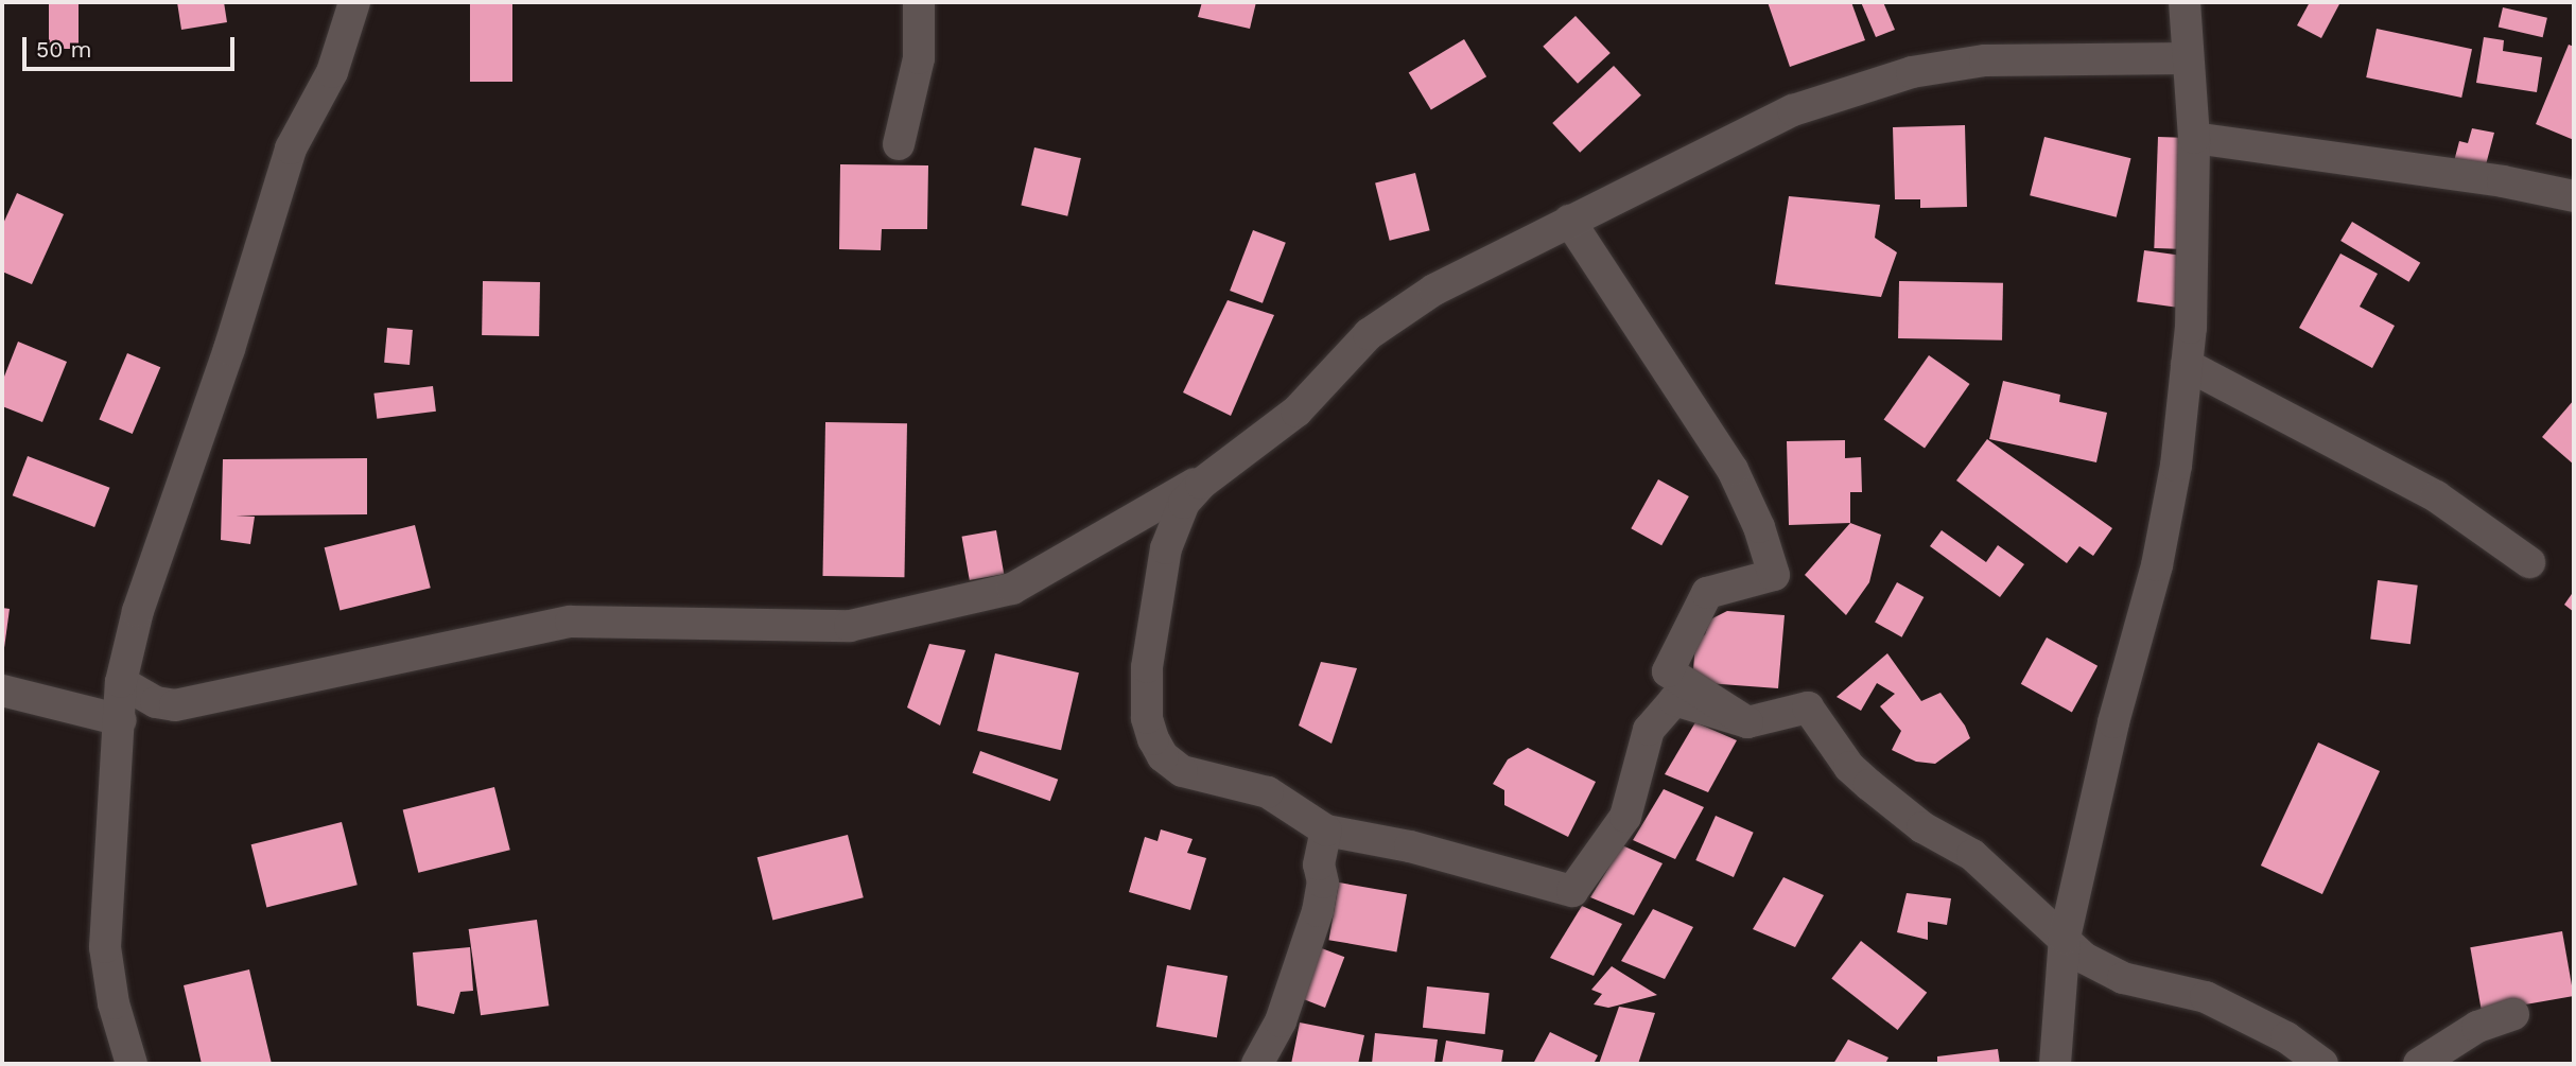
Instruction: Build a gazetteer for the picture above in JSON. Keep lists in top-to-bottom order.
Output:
{
  "scale_bar": "50 m"
}
